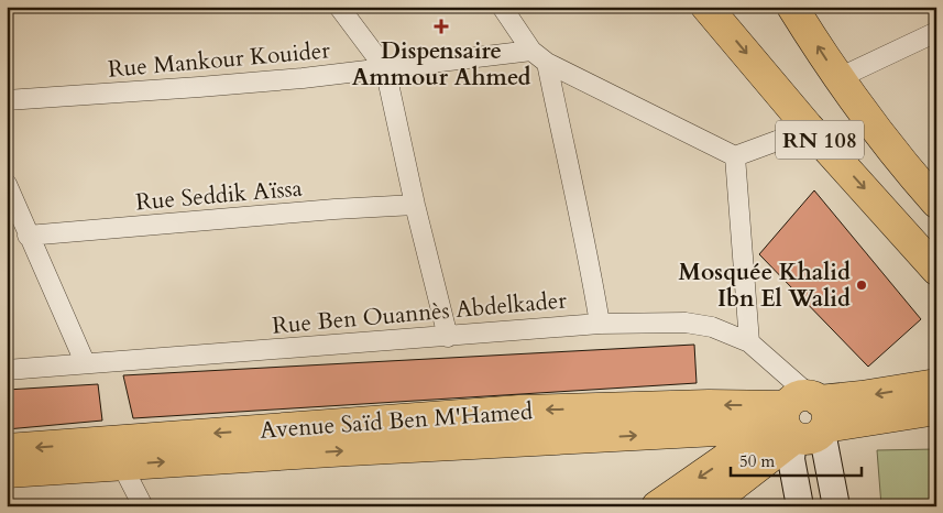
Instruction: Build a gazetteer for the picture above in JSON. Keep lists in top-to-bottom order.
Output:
{
  "streets": {
    "main road": ["RN 108", "Avenue Saïd Ben M'Hamed"],
    "street": ["Rue Mankour Kouider", "Rue Seddik Aïssa", "Rue Ben Ouannès Abdelkader"]
  },
  "crossings": [
    ["Rue Ben Ouannès Abdelkader", "Avenue Saïd Ben M'Hamed"]
  ],
  "places": {
    "health": ["Dispensaire Ammour Ahmed"],
    "other": ["Mosquée Khalid Ibn El Walid"]
  },
  "scale_bar": "50 m"
}
